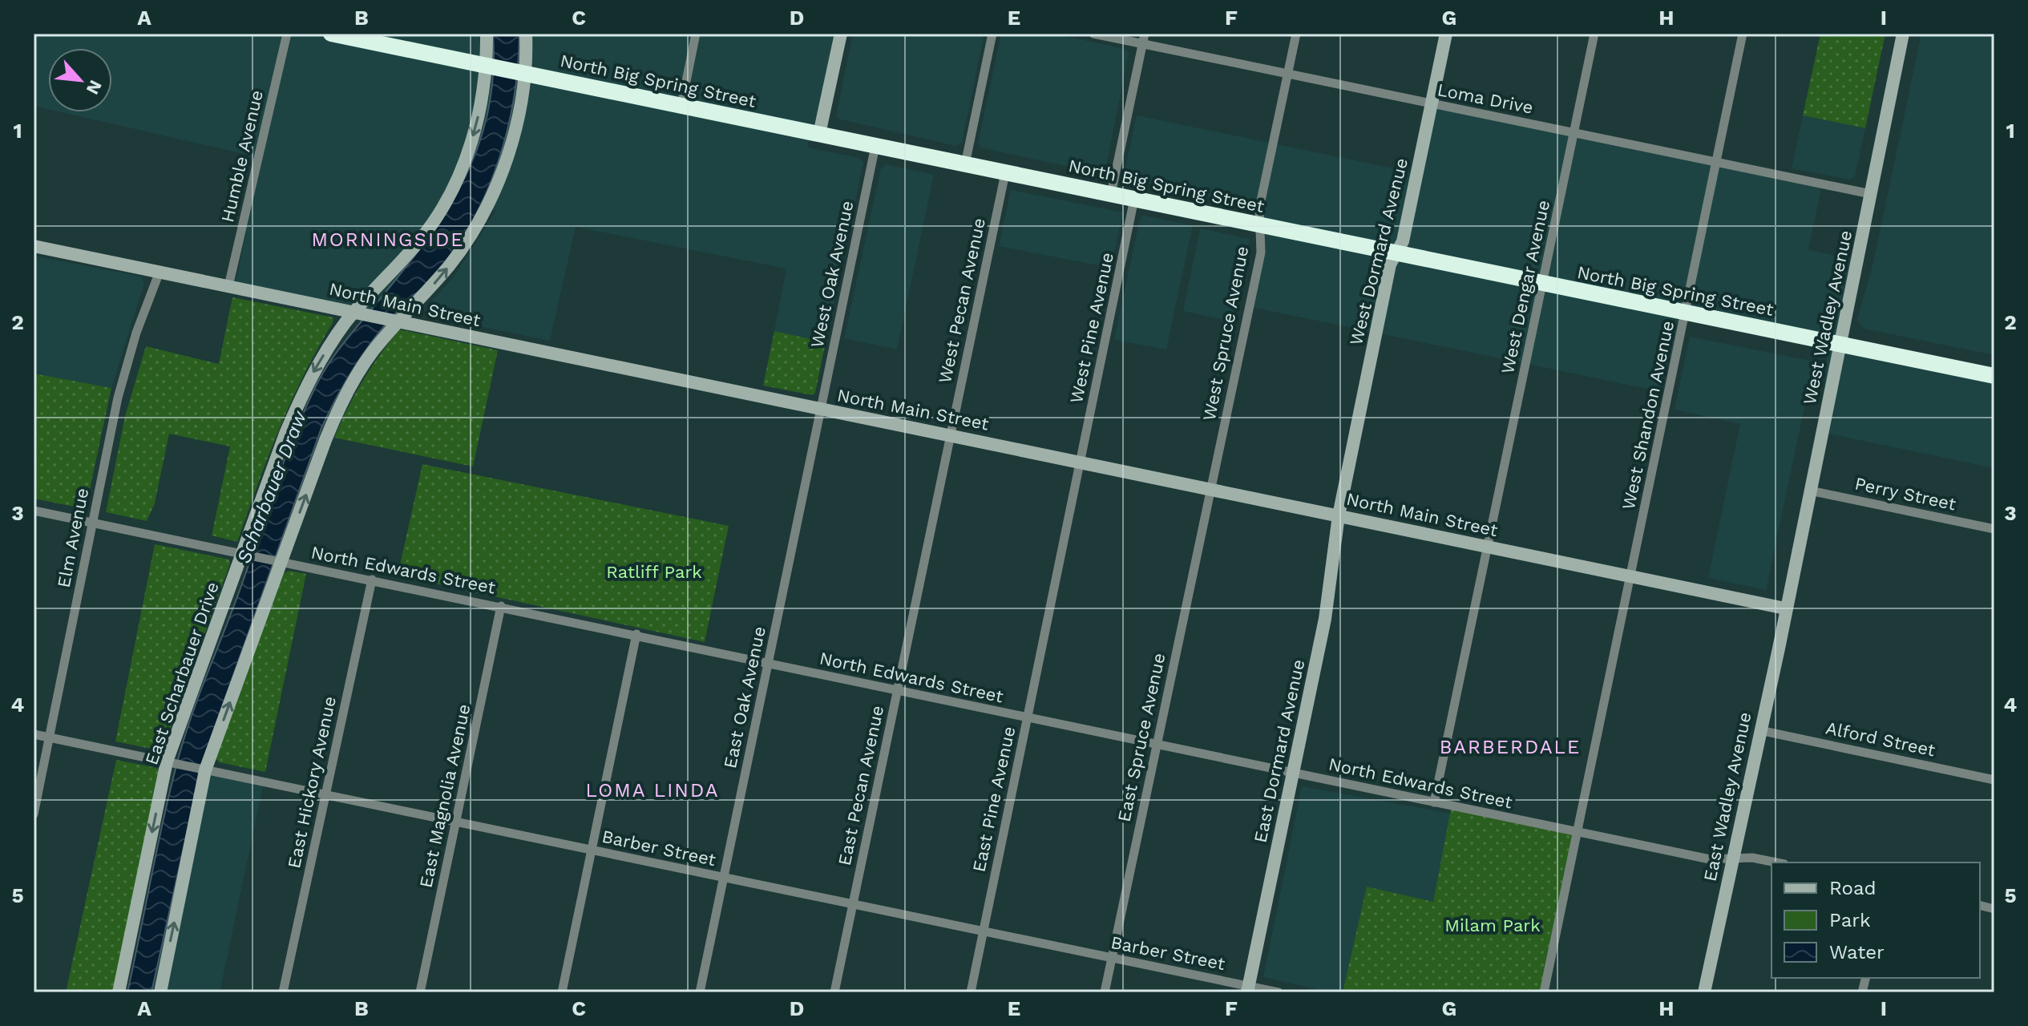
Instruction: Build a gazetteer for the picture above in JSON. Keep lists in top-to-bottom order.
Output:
{
  "streets": {
    "highway": ["North Big Spring Street"],
    "main road": [
      "West Dormard Avenue",
      "North Main Street",
      "West Wadley Avenue",
      "East Scharbauer Drive",
      "East Dormard Avenue",
      "East Wadley Avenue"
    ],
    "street": [
      "Loma Drive",
      "Humble Avenue",
      "West Oak Avenue",
      "West Dengar Avenue",
      "West Pecan Avenue",
      "West Pine Avenue",
      "West Spruce Avenue",
      "West Shandon Avenue",
      "Perry Street",
      "Elm Avenue",
      "North Edwards Street",
      "East Oak Avenue",
      "East Spruce Avenue",
      "Alford Street",
      "East Hickory Avenue",
      "East Pecan Avenue",
      "East Magnolia Avenue",
      "East Pine Avenue",
      "Barber Street"
    ]
  },
  "crossings": [
    ["North Big Spring Street", "West Dormard Avenue"],
    ["North Big Spring Street", "West Oak Avenue"],
    ["North Big Spring Street", "West Dengar Avenue"],
    ["North Big Spring Street", "West Pecan Avenue"],
    ["North Big Spring Street", "West Wadley Avenue"],
    ["North Big Spring Street", "West Pine Avenue"],
    ["North Big Spring Street", "West Spruce Avenue"],
    ["North Big Spring Street", "West Shandon Avenue"],
    ["North Big Spring Street", "East Scharbauer Drive"],
    ["Loma Drive", "West Dormard Avenue"],
    ["Loma Drive", "West Dengar Avenue"],
    ["Loma Drive", "West Wadley Avenue"],
    ["Loma Drive", "West Spruce Avenue"],
    ["Loma Drive", "West Shandon Avenue"],
    ["Humble Avenue", "North Main Street"],
    ["West Dormard Avenue", "North Main Street"],
    ["West Dormard Avenue", "East Dormard Avenue"],
    ["West Oak Avenue", "North Main Street"],
    ["West Oak Avenue", "East Oak Avenue"],
    ["West Dengar Avenue", "North Main Street"],
    ["West Dengar Avenue", "North Edwards Street"],
    ["West Pecan Avenue", "North Main Street"],
    ["West Pecan Avenue", "East Pecan Avenue"],
    ["North Main Street", "West Wadley Avenue"],
    ["North Main Street", "West Pine Avenue"],
    ["North Main Street", "West Spruce Avenue"],
    ["North Main Street", "West Shandon Avenue"],
    ["North Main Street", "Elm Avenue"],
    ["North Main Street", "East Scharbauer Drive"],
    ["North Main Street", "East Oak Avenue"],
    ["North Main Street", "East Spruce Avenue"],
    ["North Main Street", "East Dormard Avenue"],
    ["North Main Street", "East Pecan Avenue"],
    ["North Main Street", "East Wadley Avenue"],
    ["North Main Street", "East Pine Avenue"],
    ["West Wadley Avenue", "Perry Street"],
    ["West Wadley Avenue", "East Wadley Avenue"],
    ["West Pine Avenue", "East Pine Avenue"],
    ["West Spruce Avenue", "East Spruce Avenue"],
    ["West Shandon Avenue", "North Edwards Street"],
    ["Elm Avenue", "North Edwards Street"],
    ["Elm Avenue", "Barber Street"],
    ["North Edwards Street", "East Scharbauer Drive"],
    ["North Edwards Street", "East Oak Avenue"],
    ["North Edwards Street", "East Spruce Avenue"],
    ["North Edwards Street", "East Dormard Avenue"],
    ["North Edwards Street", "East Hickory Avenue"],
    ["North Edwards Street", "East Pecan Avenue"],
    ["North Edwards Street", "East Magnolia Avenue"],
    ["North Edwards Street", "East Wadley Avenue"],
    ["North Edwards Street", "East Pine Avenue"],
    ["East Scharbauer Drive", "Barber Street"],
    ["East Oak Avenue", "Barber Street"],
    ["East Spruce Avenue", "Barber Street"],
    ["Alford Street", "East Wadley Avenue"],
    ["East Dormard Avenue", "Barber Street"],
    ["East Hickory Avenue", "Barber Street"],
    ["East Pecan Avenue", "Barber Street"],
    ["East Magnolia Avenue", "Barber Street"],
    ["East Pine Avenue", "Barber Street"]
  ],
  "districts": ["MORNINGSIDE", "BARBERDALE", "LOMA LINDA"],
  "water": ["Scharbauer Draw"],
  "parks": ["Ratliff Park", "Milam Park"],
  "legend": ["Road", "Park", "Water"],
  "north": "bottom right",
  "grid": {
    "columns": [
      "A",
      "B",
      "C",
      "D",
      "E",
      "F",
      "G",
      "H",
      "I"
    ],
    "rows": [
      "1",
      "2",
      "3",
      "4",
      "5"
    ]
  }
}
